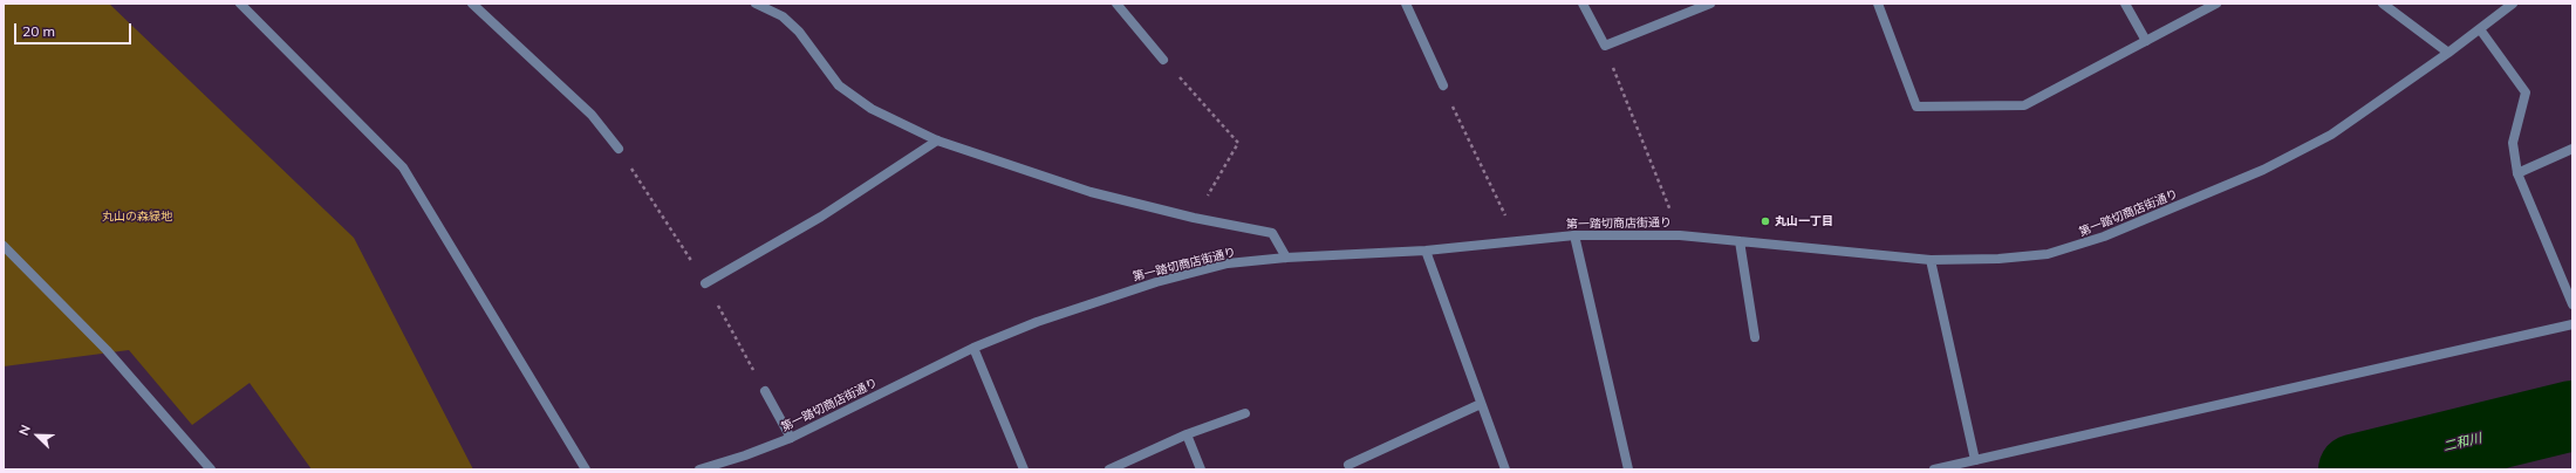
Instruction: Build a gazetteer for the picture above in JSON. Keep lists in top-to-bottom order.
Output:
{
  "streets": {
    "street": ["第一踏切商店街通り"]
  },
  "water": ["二和川"],
  "parks": ["丸山の森緑地"],
  "places": ["丸山一丁目"],
  "scale_bar": "20 m",
  "north": "top left"
}
